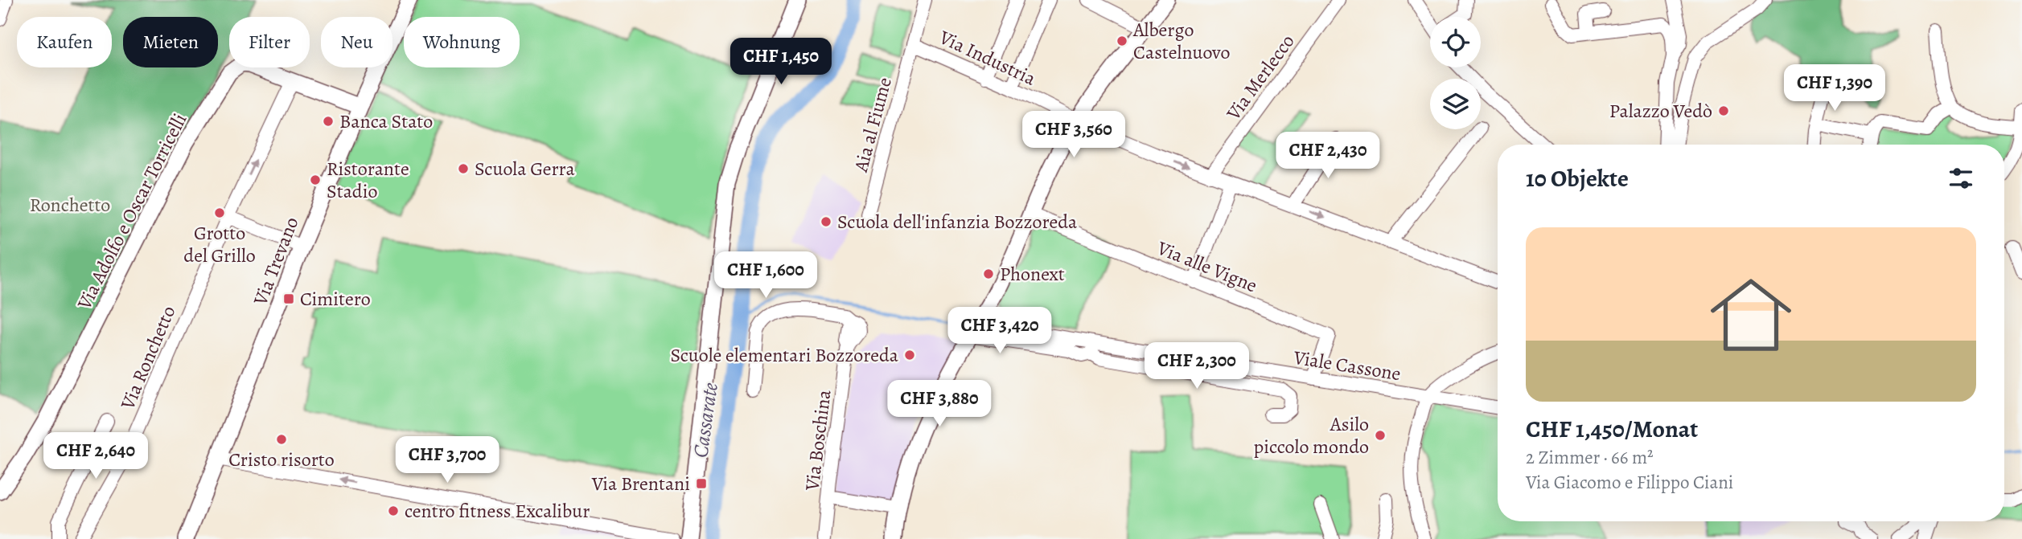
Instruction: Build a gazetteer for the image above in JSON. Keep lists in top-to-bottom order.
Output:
{
  "streets": {
    "main road": ["Via Adolfo e Oscar Torricelli", "Via Trevano"],
    "street": [
      "Via Industria",
      "Via Merlecco",
      "Aia al Fiume",
      "Via alle Vigne",
      "Via Ronchetto",
      "Viale Cassone",
      "Via Boschina"
    ]
  },
  "crossings": [
    ["Via Industria", "Via Merlecco"],
    ["Via Industria", "Aia al Fiume"],
    ["Via Adolfo e Oscar Torricelli", "Via Trevano"],
    ["Via Adolfo e Oscar Torricelli", "Via Ronchetto"],
    ["Via alle Vigne", "Viale Cassone"]
  ],
  "one_way": ["Via Industria"],
  "water": ["Cassarate"],
  "parks": ["Ronchetto"],
  "places": {
    "other": [
      "Albergo Castelnuovo",
      "Palazzo Vedò",
      "Banca Stato",
      "Scuola Gerra",
      "Ristorante Stadio",
      "Grotto del Grillo",
      "Scuola dell'infanzia Bozzoreda",
      "Phonext",
      "Scuole elementari Bozzoreda",
      "Asilo piccolo mondo",
      "Cristo risorto",
      "centro fitness Excalibur"
    ],
    "transit": ["Cimitero", "Via Brentani"]
  },
  "page": {
    "chip": [
      "Kaufen",
      "Mieten",
      "Filter",
      "Neu",
      "Wohnung"
    ],
    "price": [
      "CHF 1,450",
      "CHF 1,390",
      "CHF 3,560",
      "CHF 2,430",
      "CHF 1,600",
      "CHF 3,420",
      "CHF 2,300",
      "CHF 3,880",
      "CHF 2,640",
      "CHF 3,700"
    ],
    "heading": "10 Objekte",
    "list": [
      {
        "name": "CHF 1,450/Monat",
        "note": "2 Zimmer · 66 m² · Via Giacomo e Filippo Ciani"
      }
    ]
  }
}
